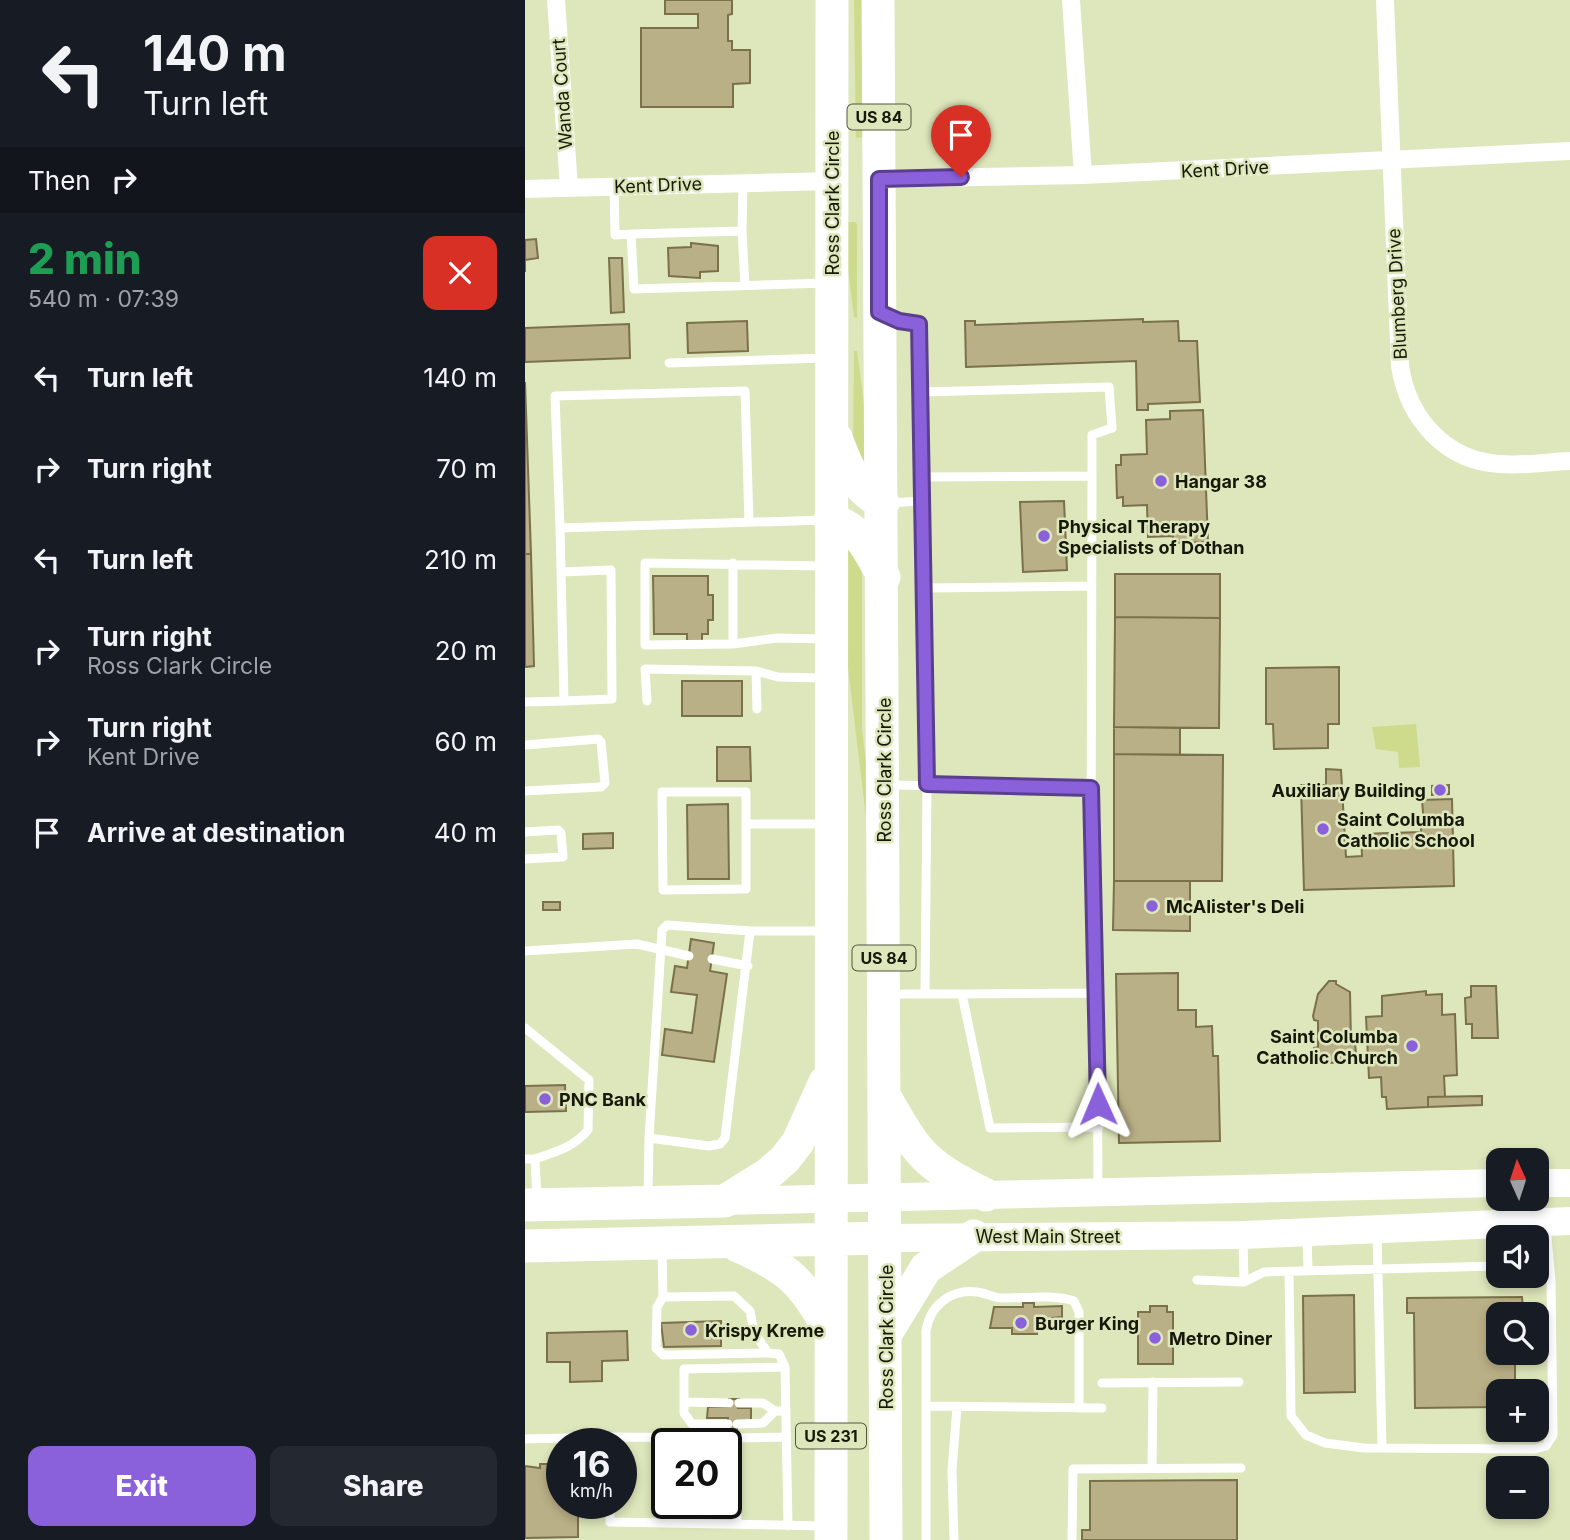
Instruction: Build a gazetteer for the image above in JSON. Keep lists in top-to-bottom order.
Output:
{
  "streets": {
    "highway": [
      "US 84",
      "Ross Clark Circle",
      "West Main Street",
      "US 231"
    ],
    "street": ["Wanda Court", "Kent Drive", "Blumberg Drive"]
  },
  "crossings": [
    ["Wanda Court", "Kent Drive"],
    ["US 84", "Ross Clark Circle"],
    ["Kent Drive", "Ross Clark Circle"],
    ["Kent Drive", "Blumberg Drive"],
    ["Ross Clark Circle", "West Main Street"]
  ],
  "places": [
    "Hangar 38",
    "Physical Therapy Specialists of Dothan",
    "Auxiliary Building",
    "Saint Columba Catholic School",
    "McAlister's Deli",
    "Saint Columba Catholic Church",
    "PNC Bank",
    "Burger King",
    "Krispy Kreme",
    "Metro Diner"
  ],
  "north": "top",
  "page": {
    "turn": ["140 m", "Turn left"],
    "then": "Then",
    "heading": ["2 min", "540 m · 07:39"],
    "list": [
      {
        "name": "Turn left",
        "value": "140 m"
      },
      {
        "name": "Turn right",
        "value": "70 m"
      },
      {
        "name": "Turn left",
        "value": "210 m"
      },
      {
        "name": "Turn right",
        "note": "Ross Clark Circle",
        "value": "20 m"
      },
      {
        "name": "Turn right",
        "note": "Kent Drive",
        "value": "60 m"
      },
      {
        "name": "Arrive at destination",
        "value": "40 m"
      }
    ],
    "map_buttons": ["+", "−"],
    "speed": "16 km/h",
    "limit": "20",
    "buttons": ["Exit", "Share"]
  }
}
